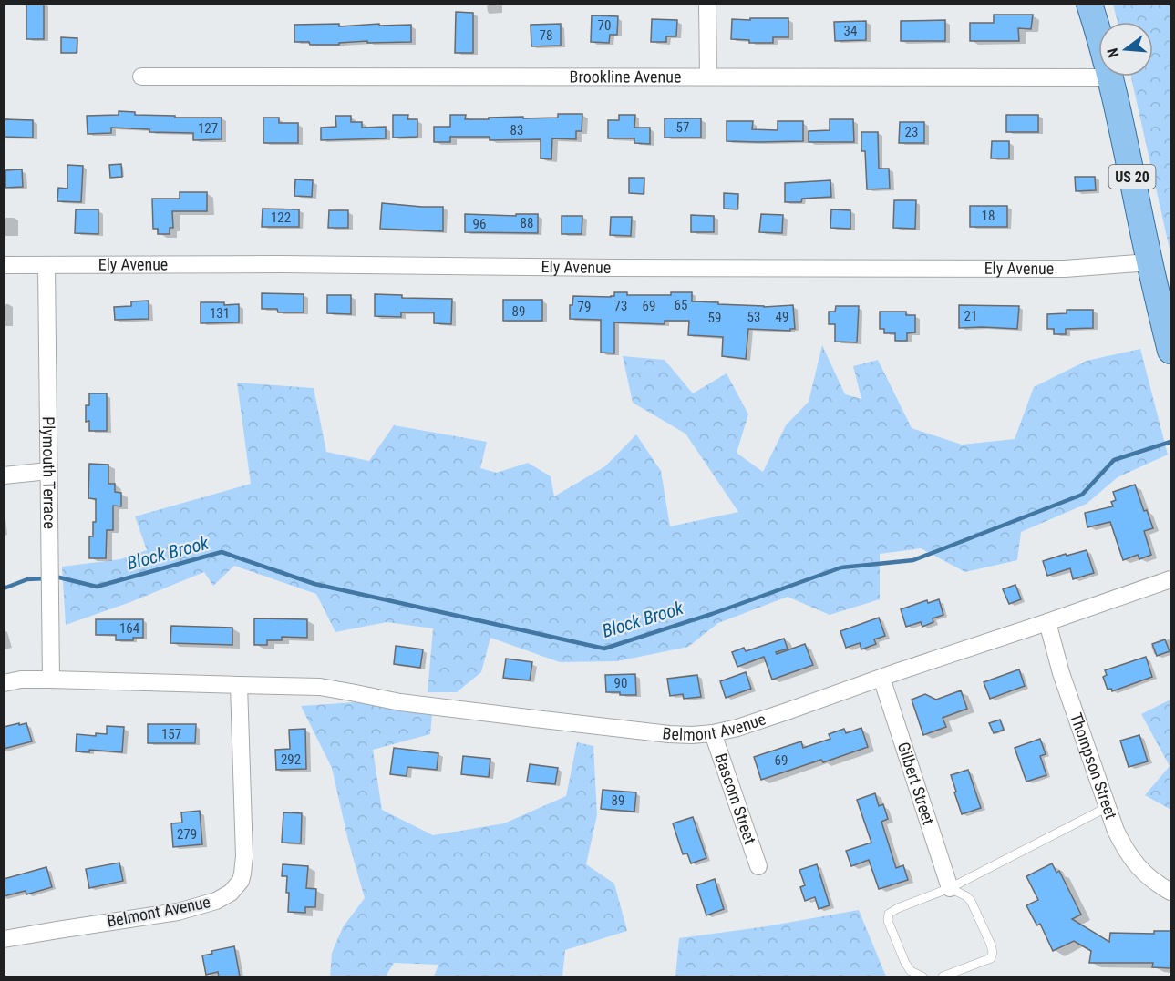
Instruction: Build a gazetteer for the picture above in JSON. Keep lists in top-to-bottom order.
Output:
{
  "streets": {
    "main road": ["US 20"],
    "street": [
      "Brookline Avenue",
      "Ely Avenue",
      "Plymouth Terrace",
      "Belmont Avenue",
      "Thompson Street",
      "Gilbert Street",
      "Bascom Street"
    ]
  },
  "crossings": [
    ["Brookline Avenue", "US 20"],
    ["US 20", "Ely Avenue"],
    ["Ely Avenue", "Plymouth Terrace"],
    ["Plymouth Terrace", "Belmont Avenue"],
    ["Belmont Avenue", "Thompson Street"],
    ["Belmont Avenue", "Gilbert Street"],
    ["Belmont Avenue", "Bascom Street"]
  ],
  "water": ["Block Brook"],
  "house_numbers": [
    "70",
    "34",
    "78",
    "57",
    "127",
    "83",
    "23",
    "18",
    "122",
    "88",
    "96",
    "65",
    "73",
    "69",
    "79",
    "89",
    "131",
    "21",
    "53",
    "49",
    "59",
    "164",
    "90",
    "157",
    "292",
    "69",
    "89",
    "279"
  ],
  "north": "left"
}
